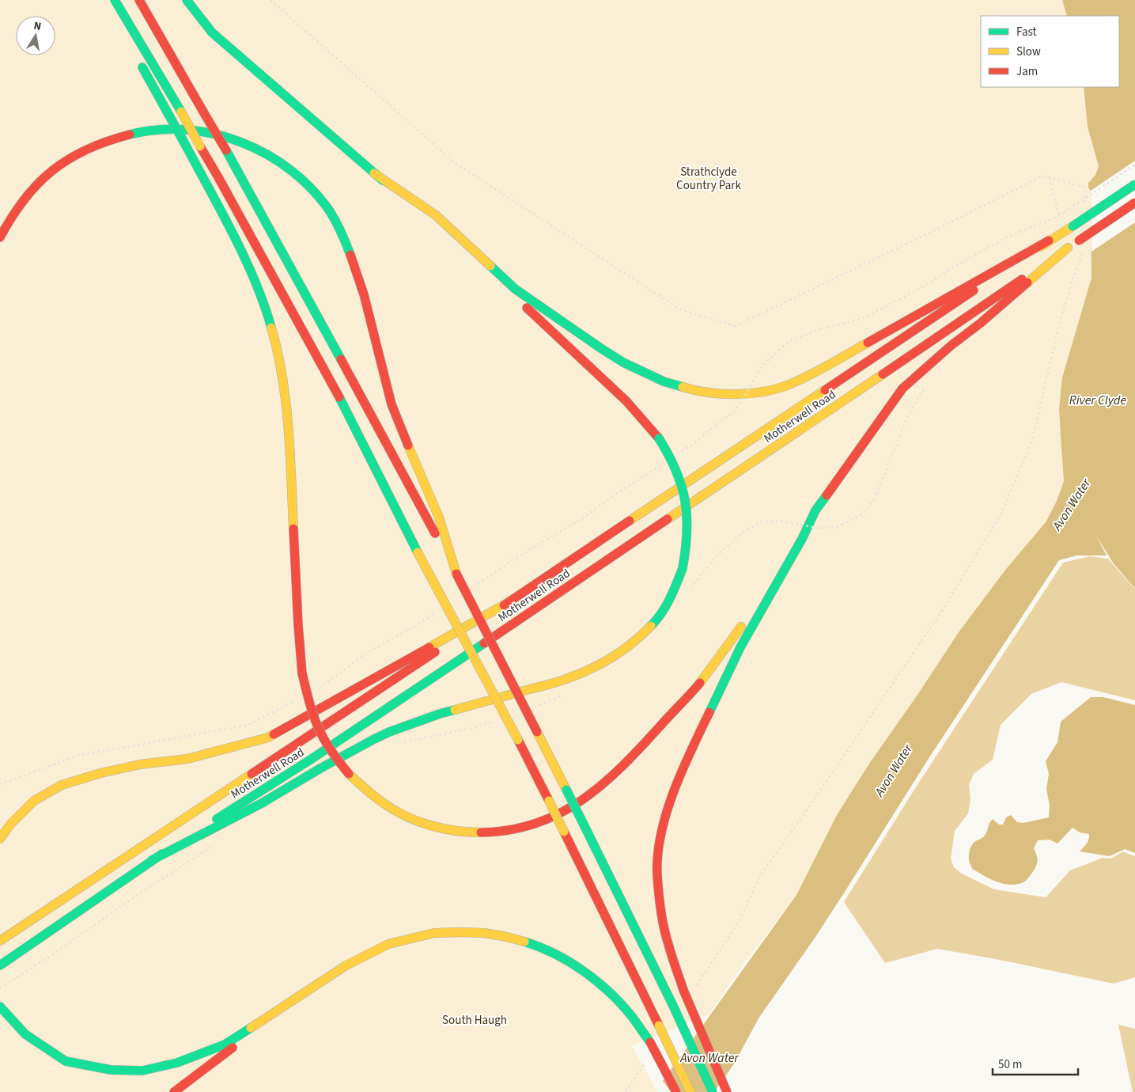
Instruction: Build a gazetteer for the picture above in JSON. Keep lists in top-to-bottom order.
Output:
{
  "streets": {
    "main road": ["Motherwell Road"]
  },
  "water": ["River Clyde", "Avon Water"],
  "parks": ["Strathclyde Country Park", "South Haugh"],
  "legend": ["Fast", "Slow", "Jam"],
  "scale_bar": "50 m",
  "north": "top"
}
